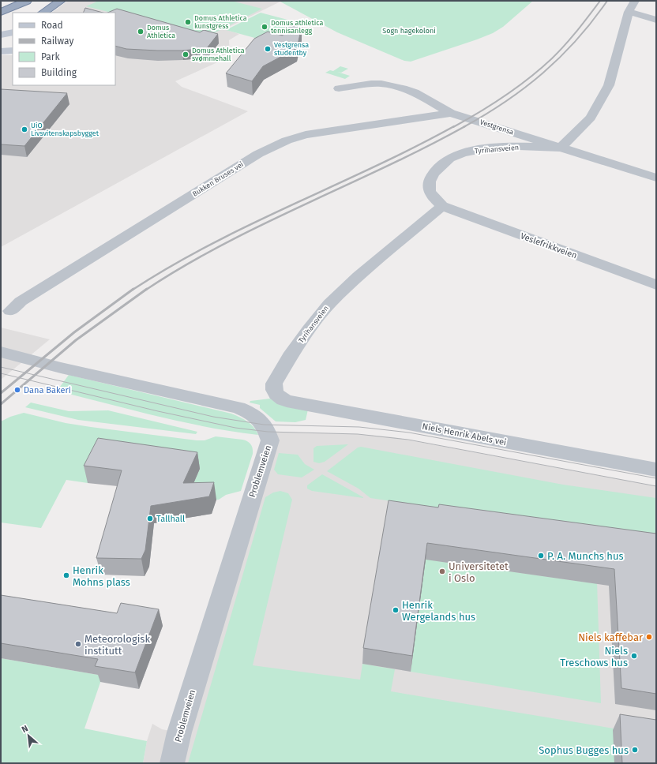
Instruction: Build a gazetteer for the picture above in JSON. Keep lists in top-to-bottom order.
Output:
{
  "streets": {
    "street": [
      "Vestgrensa",
      "Tyrihansveien",
      "Bukken Bruses vei",
      "Veslefrikkveien",
      "Niels Henrik Abels vei",
      "Problemveien"
    ]
  },
  "crossings": [
    ["Vestgrensa", "Tyrihansveien"],
    ["Vestgrensa", "Bukken Bruses vei"],
    ["Tyrihansveien", "Veslefrikkveien"],
    ["Tyrihansveien", "Niels Henrik Abels vei"]
  ],
  "parks": ["Sogn hagekoloni"],
  "places": [
    "Domus Athletica kunstgress",
    "Domus athletica tennisanlegg",
    "Domus Athletica",
    "Vestgrensa studentby",
    "Domus Athletica svømmehall",
    "UiO Livsvitenskapsbygget",
    "Dana Bakeri",
    "Tallhall",
    "P. A. Munchs hus",
    "Universitetet i Oslo",
    "Henrik Mohns plass",
    "Henrik Wergelands hus",
    "Niels kaffebar",
    "Meteorologisk institutt",
    "Niels Treschows hus",
    "Sophus Bugges hus"
  ],
  "legend": [
    "Road",
    "Railway",
    "Park",
    "Building"
  ],
  "north": "top left"
}
